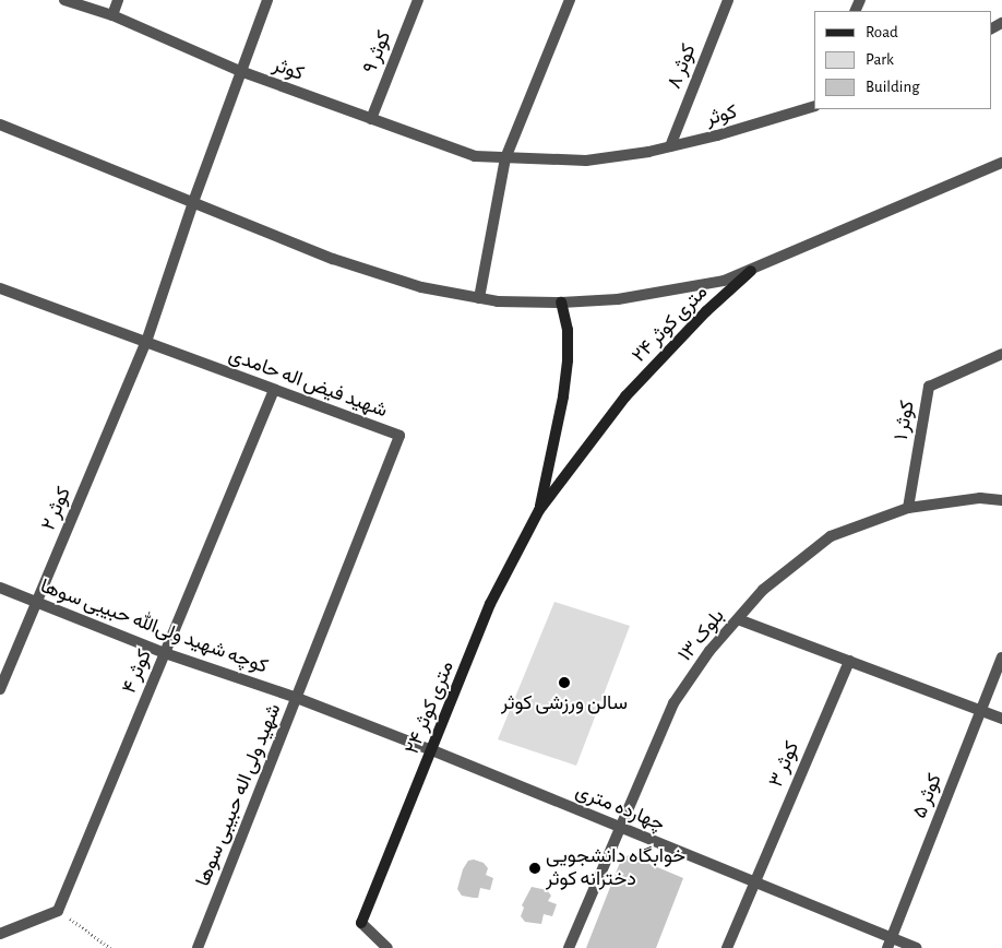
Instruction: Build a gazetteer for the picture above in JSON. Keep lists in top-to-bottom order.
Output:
{
  "streets": {
    "street": [
      "کوثر ۹",
      "کوثر ۸",
      "کوثر",
      "۲۴ متری کوثر",
      "شهید فیض اله حامدی",
      "کوثر ۱",
      "کوثر ۲",
      "کوچه شهید ولی‌الله حبیبی سوها",
      "بلوک ۱۳",
      "کوثر ۴",
      "کوثر ۳",
      "شهید ولی اله حبیبی سوها",
      "کوثر ۵",
      "چهارده متری"
    ]
  },
  "crossings": [
    ["کوثر ۹", "کوثر"],
    ["کوثر ۸", "کوثر"],
    ["کوثر", "کوثر ۲"],
    ["۲۴ متری کوثر", "شهید ولی اله حبیبی سوها"],
    ["۲۴ متری کوثر", "چهارده متری"],
    ["شهید فیض اله حامدی", "کوثر ۲"],
    ["شهید فیض اله حامدی", "کوچه شهید ولی‌الله حبیبی سوها"],
    ["شهید فیض اله حامدی", "کوثر ۴"],
    ["شهید فیض اله حامدی", "شهید ولی اله حبیبی سوها"],
    ["کوثر ۱", "بلوک ۱۳"],
    ["کوثر ۲", "کوچه شهید ولی‌الله حبیبی سوها"],
    ["کوچه شهید ولی‌الله حبیبی سوها", "کوثر ۴"],
    ["کوچه شهید ولی‌الله حبیبی سوها", "شهید ولی اله حبیبی سوها"],
    ["بلوک ۱۳", "چهارده متری"],
    ["کوثر ۳", "چهارده متری"],
    ["شهید ولی اله حبیبی سوها", "چهارده متری"],
    ["کوثر ۵", "چهارده متری"]
  ],
  "places": ["سالن ورزشی کوثر", "خوابگاه دانشجویی دخترانه کوثر"],
  "legend": ["Road", "Park", "Building"]
}
